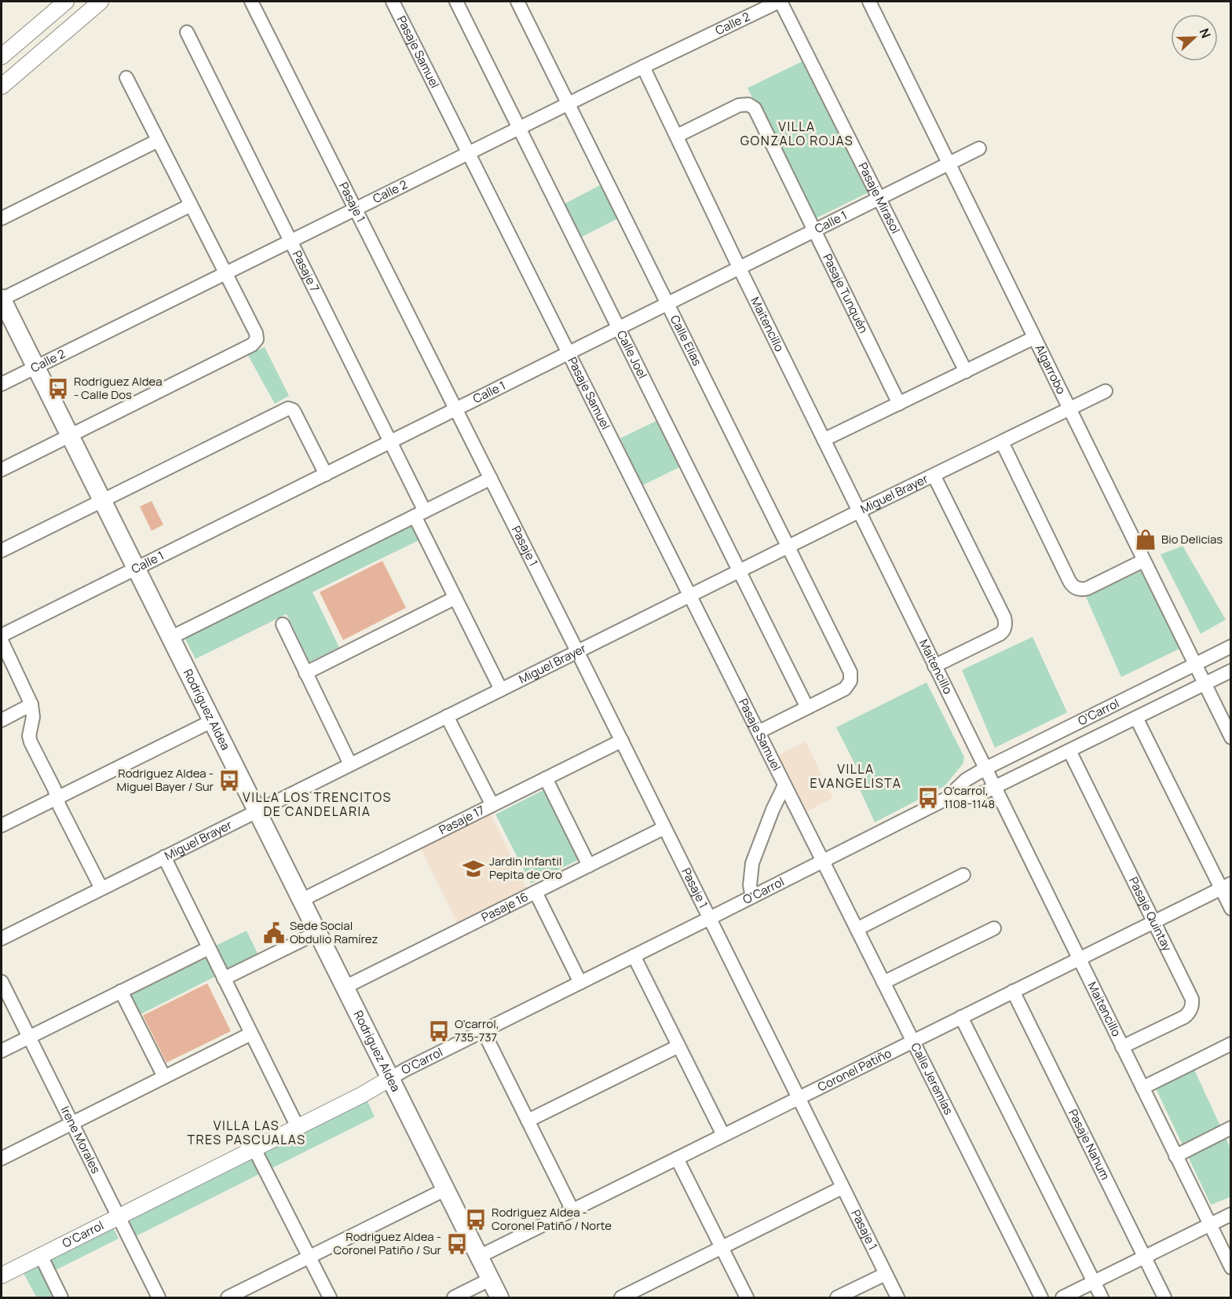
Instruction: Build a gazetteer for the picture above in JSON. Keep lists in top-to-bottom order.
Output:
{
  "streets": {
    "main road": ["Rodríguez Aldea"],
    "street": [
      "Calle 2",
      "Pasaje Samuel",
      "Pasaje Mirasol",
      "Pasaje 1",
      "Calle 1",
      "Pasaje 7",
      "Pasaje Tunquén",
      "Maitencillo",
      "Calle Elías",
      "Calle Joel",
      "Algarrobo",
      "Miguel Brayer",
      "O'Carrol",
      "Pasaje 17",
      "Pasaje 16",
      "Pasaje Quintay",
      "Coronel Patiño",
      "Calle Jeremías",
      "Irene Morales",
      "Pasaje Nahum"
    ]
  },
  "crossings": [
    ["Calle 2", "Pasaje Samuel"],
    ["Calle 2", "Pasaje Mirasol"],
    ["Calle 2", "Pasaje 1"],
    ["Calle 2", "Pasaje 7"],
    ["Calle 2", "Maitencillo"],
    ["Calle 2", "Calle Elías"],
    ["Calle 2", "Calle Joel"],
    ["Calle 2", "Rodríguez Aldea"],
    ["Pasaje Samuel", "Calle 1"],
    ["Pasaje Samuel", "Miguel Brayer"],
    ["Pasaje Samuel", "O'Carrol"],
    ["Pasaje Samuel", "Calle Jeremías"],
    ["Pasaje Mirasol", "Calle 1"],
    ["Pasaje 1", "Calle 1"],
    ["Pasaje 1", "Miguel Brayer"],
    ["Pasaje 1", "O'Carrol"],
    ["Pasaje 1", "Pasaje 17"],
    ["Pasaje 1", "Pasaje 16"],
    ["Pasaje 1", "Coronel Patiño"],
    ["Calle 1", "Pasaje 7"],
    ["Calle 1", "Pasaje Tunquén"],
    ["Calle 1", "Maitencillo"],
    ["Calle 1", "Calle Elías"],
    ["Calle 1", "Calle Joel"],
    ["Calle 1", "Algarrobo"],
    ["Calle 1", "Rodríguez Aldea"],
    ["Pasaje 7", "Miguel Brayer"],
    ["Pasaje Tunquén", "Maitencillo"],
    ["Maitencillo", "Miguel Brayer"],
    ["Maitencillo", "O'Carrol"],
    ["Maitencillo", "Pasaje Quintay"],
    ["Maitencillo", "Coronel Patiño"],
    ["Calle Elías", "Calle Joel"],
    ["Calle Elías", "Miguel Brayer"],
    ["Calle Joel", "Miguel Brayer"],
    ["Algarrobo", "Miguel Brayer"],
    ["Algarrobo", "O'Carrol"],
    ["Miguel Brayer", "Rodríguez Aldea"],
    ["Rodríguez Aldea", "O'Carrol"],
    ["Rodríguez Aldea", "Pasaje 17"],
    ["Rodríguez Aldea", "Pasaje 16"],
    ["Rodríguez Aldea", "Coronel Patiño"],
    ["O'Carrol", "Pasaje Quintay"],
    ["O'Carrol", "Calle Jeremías"],
    ["O'Carrol", "Irene Morales"],
    ["Pasaje Quintay", "Coronel Patiño"],
    ["Coronel Patiño", "Calle Jeremías"],
    ["Coronel Patiño", "Pasaje Nahum"]
  ],
  "districts": [
    "VILLA GONZALO ROJAS",
    "VILLA EVANGELISTA",
    "VILLA LOS TRENCITOS DE CANDELARIA",
    "VILLA LAS TRES PASCUALAS"
  ],
  "places": {
    "bus stop": [
      "Rodriguez Aldea - Calle Dos",
      "Rodriguez Aldea - Miguel Bayer / Sur",
      "O'carrol, 1108-1148",
      "O'carrol, 735-737",
      "Rodriguez Aldea - Coronel Patiño / Norte",
      "Rodriguez Aldea - Coronel Patiño / Sur"
    ],
    "shop": ["Bio Delicias"],
    "school or university": ["Jardin Infantil Pepita de Oro"],
    "public building": ["Sede Social Obdulio Ramírez"]
  },
  "north": "right"
}
